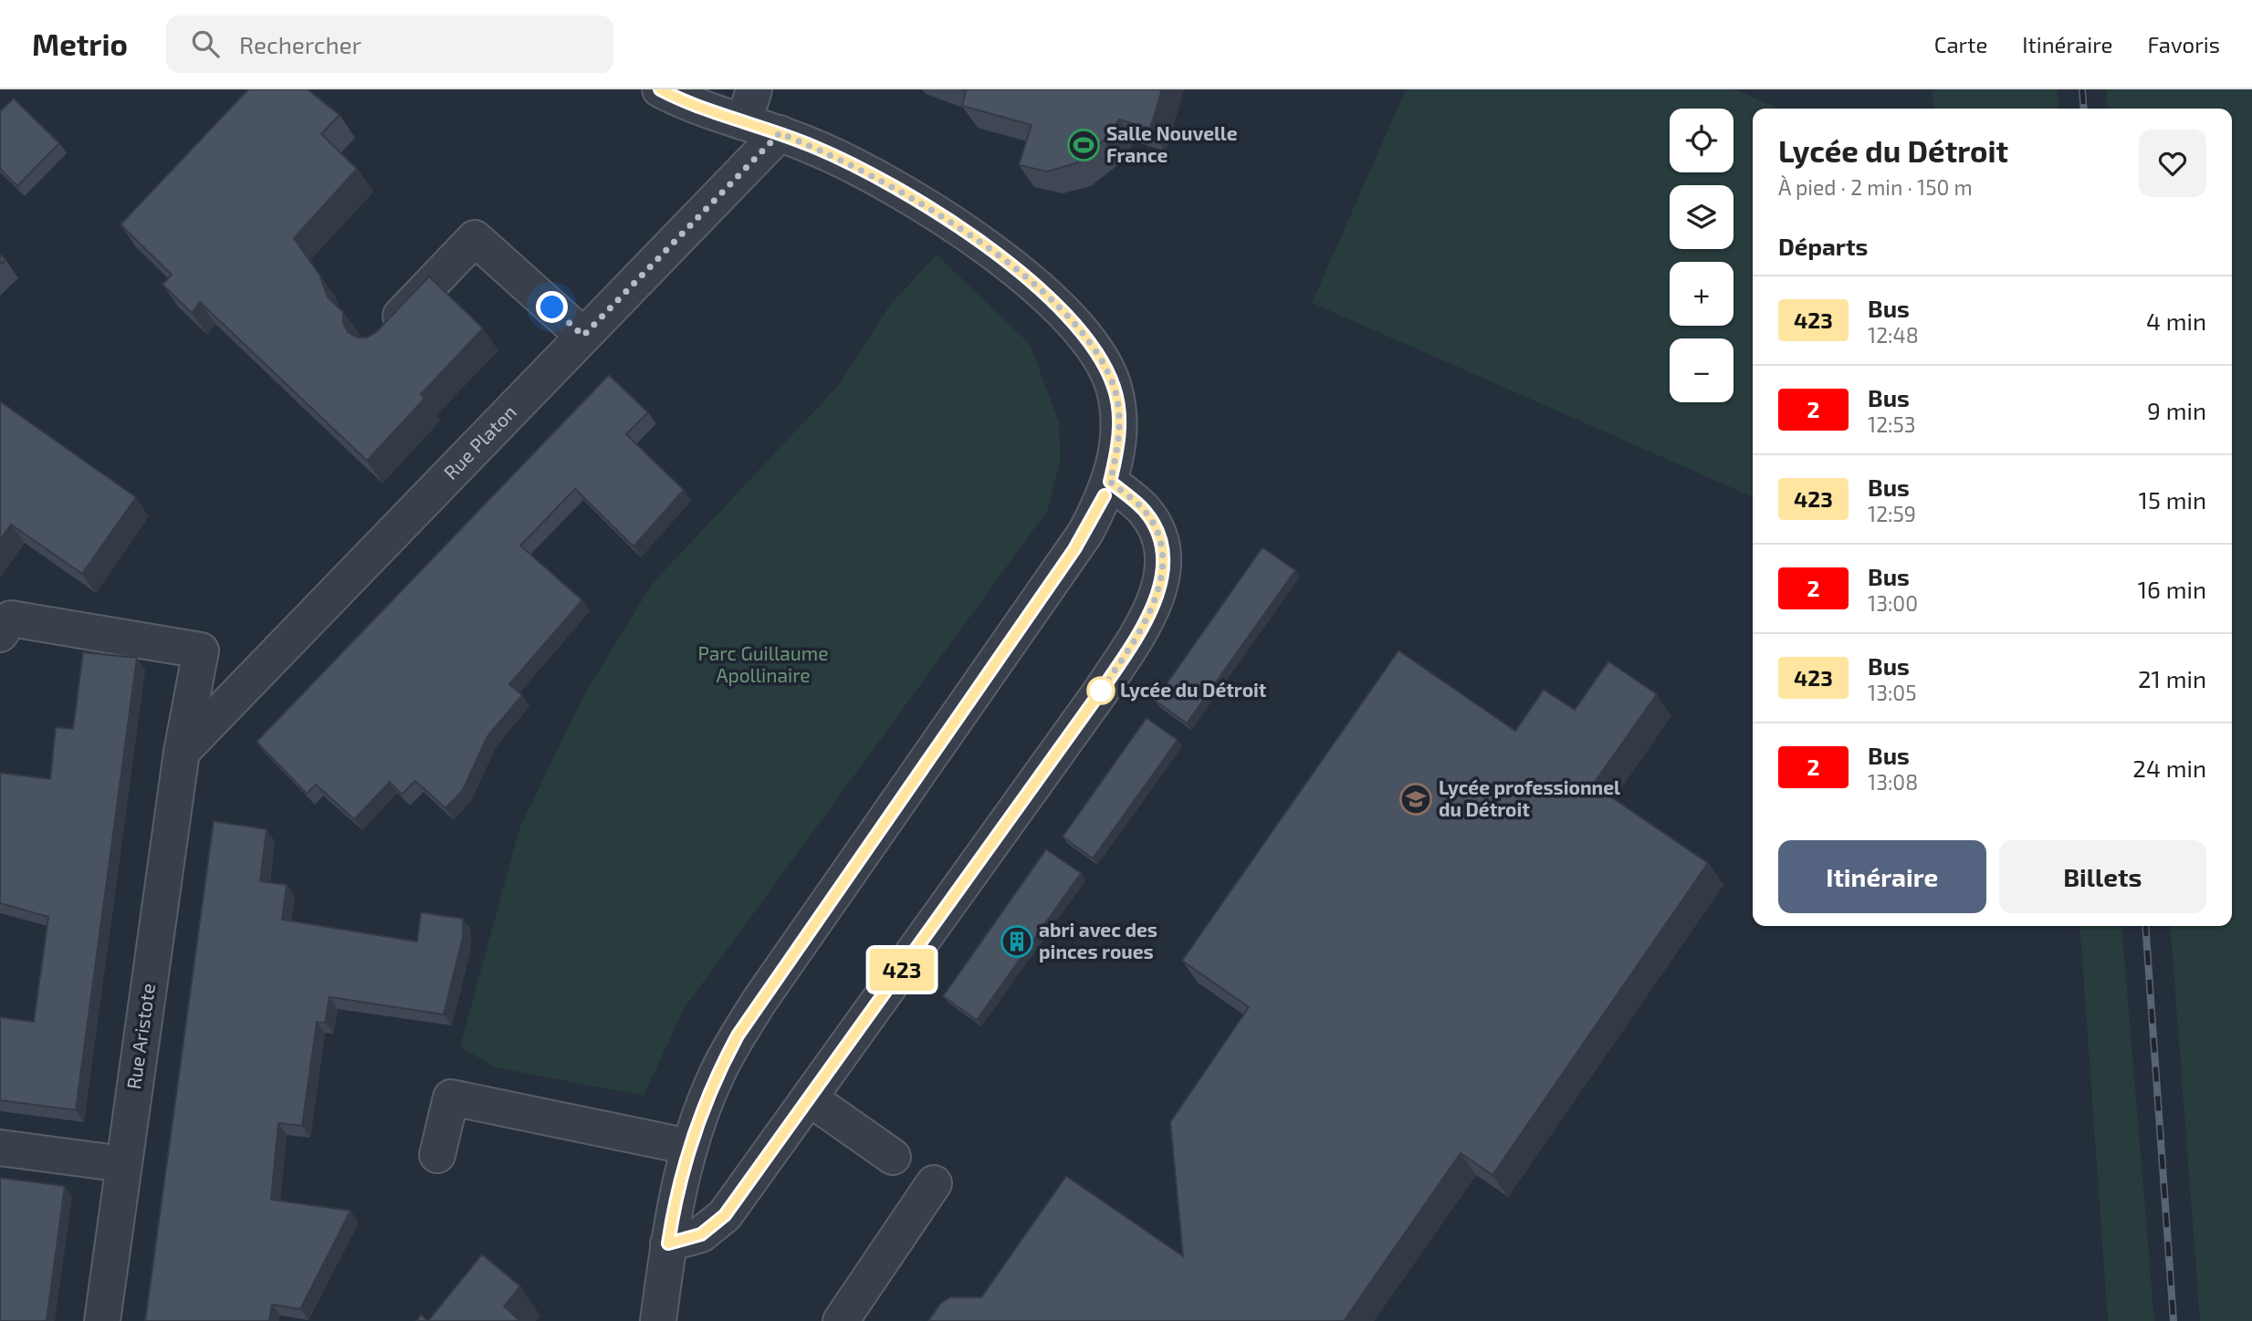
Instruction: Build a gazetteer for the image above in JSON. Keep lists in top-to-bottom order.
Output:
{
  "streets": {
    "street": ["Rue Platon", "Rue Aristote"]
  },
  "crossings": [
    ["Rue Platon", "Rue Aristote"]
  ],
  "parks": ["Parc Guillaume Apollinaire"],
  "places": {
    "sports": ["Salle Nouvelle France"],
    "other": ["Lycée du Détroit"],
    "school or university": ["Lycée professionnel du Détroit"],
    "building": ["abri avec des pinces roues"]
  },
  "lines": ["bus line 423"],
  "page": {
    "header": "Metrio",
    "search": "Rechercher",
    "nav": ["Carte", "Itinéraire", "Favoris"],
    "on_map": "423",
    "map_buttons": ["+", "−"],
    "heading": [
      ["Lycée du Détroit", "À pied · 2 min · 150 m"],
      "Départs"
    ],
    "list": [
      {
        "mark": "423",
        "name": "Bus",
        "note": "12:48",
        "value": "4 min"
      },
      {
        "mark": "2",
        "name": "Bus",
        "note": "12:53",
        "value": "9 min"
      },
      {
        "mark": "423",
        "name": "Bus",
        "note": "12:59",
        "value": "15 min"
      },
      {
        "mark": "2",
        "name": "Bus",
        "note": "13:00",
        "value": "16 min"
      },
      {
        "mark": "423",
        "name": "Bus",
        "note": "13:05",
        "value": "21 min"
      },
      {
        "mark": "2",
        "name": "Bus",
        "note": "13:08",
        "value": "24 min"
      }
    ],
    "buttons": ["Itinéraire", "Billets"]
  }
}
